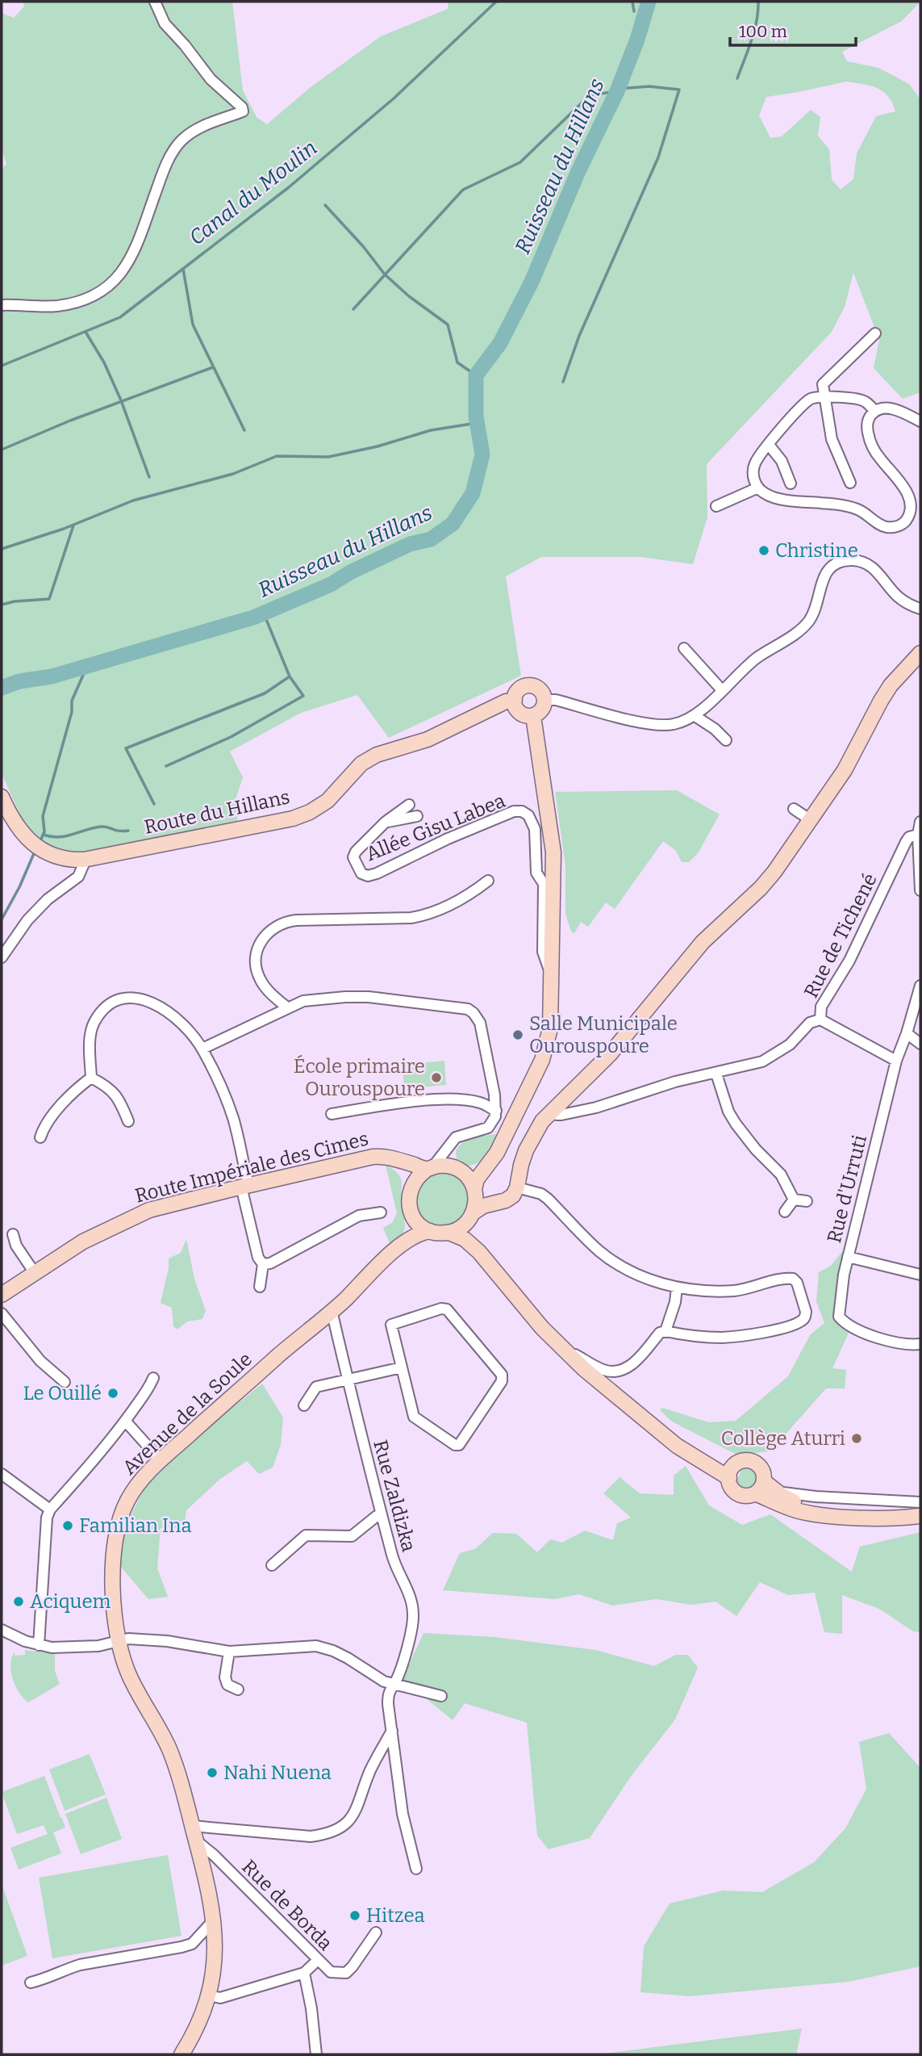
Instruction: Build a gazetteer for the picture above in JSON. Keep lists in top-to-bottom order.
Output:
{
  "streets": {
    "street": [
      "Route du Hillans",
      "Allée Gisu Labea",
      "Rue de Tichené",
      "Route Impériale des Cimes",
      "Rue d'Urruti",
      "Avenue de la Soule",
      "Rue Zaldizka",
      "Rue de Borda"
    ]
  },
  "crossings": [
    ["Route Impériale des Cimes", "Avenue de la Soule"],
    ["Avenue de la Soule", "Rue Zaldizka"],
    ["Avenue de la Soule", "Rue de Borda"]
  ],
  "water": ["Ruisseau du Hillans", "Canal du Moulin"],
  "places": [
    "Christine",
    "Salle Municipale Ourouspoure",
    "École primaire Ourouspoure",
    "Le Ouillé",
    "Collège Aturri",
    "Familian Ina",
    "Aciquem",
    "Nahi Nuena",
    "Hitzea"
  ],
  "scale_bar": "100 m"
}
